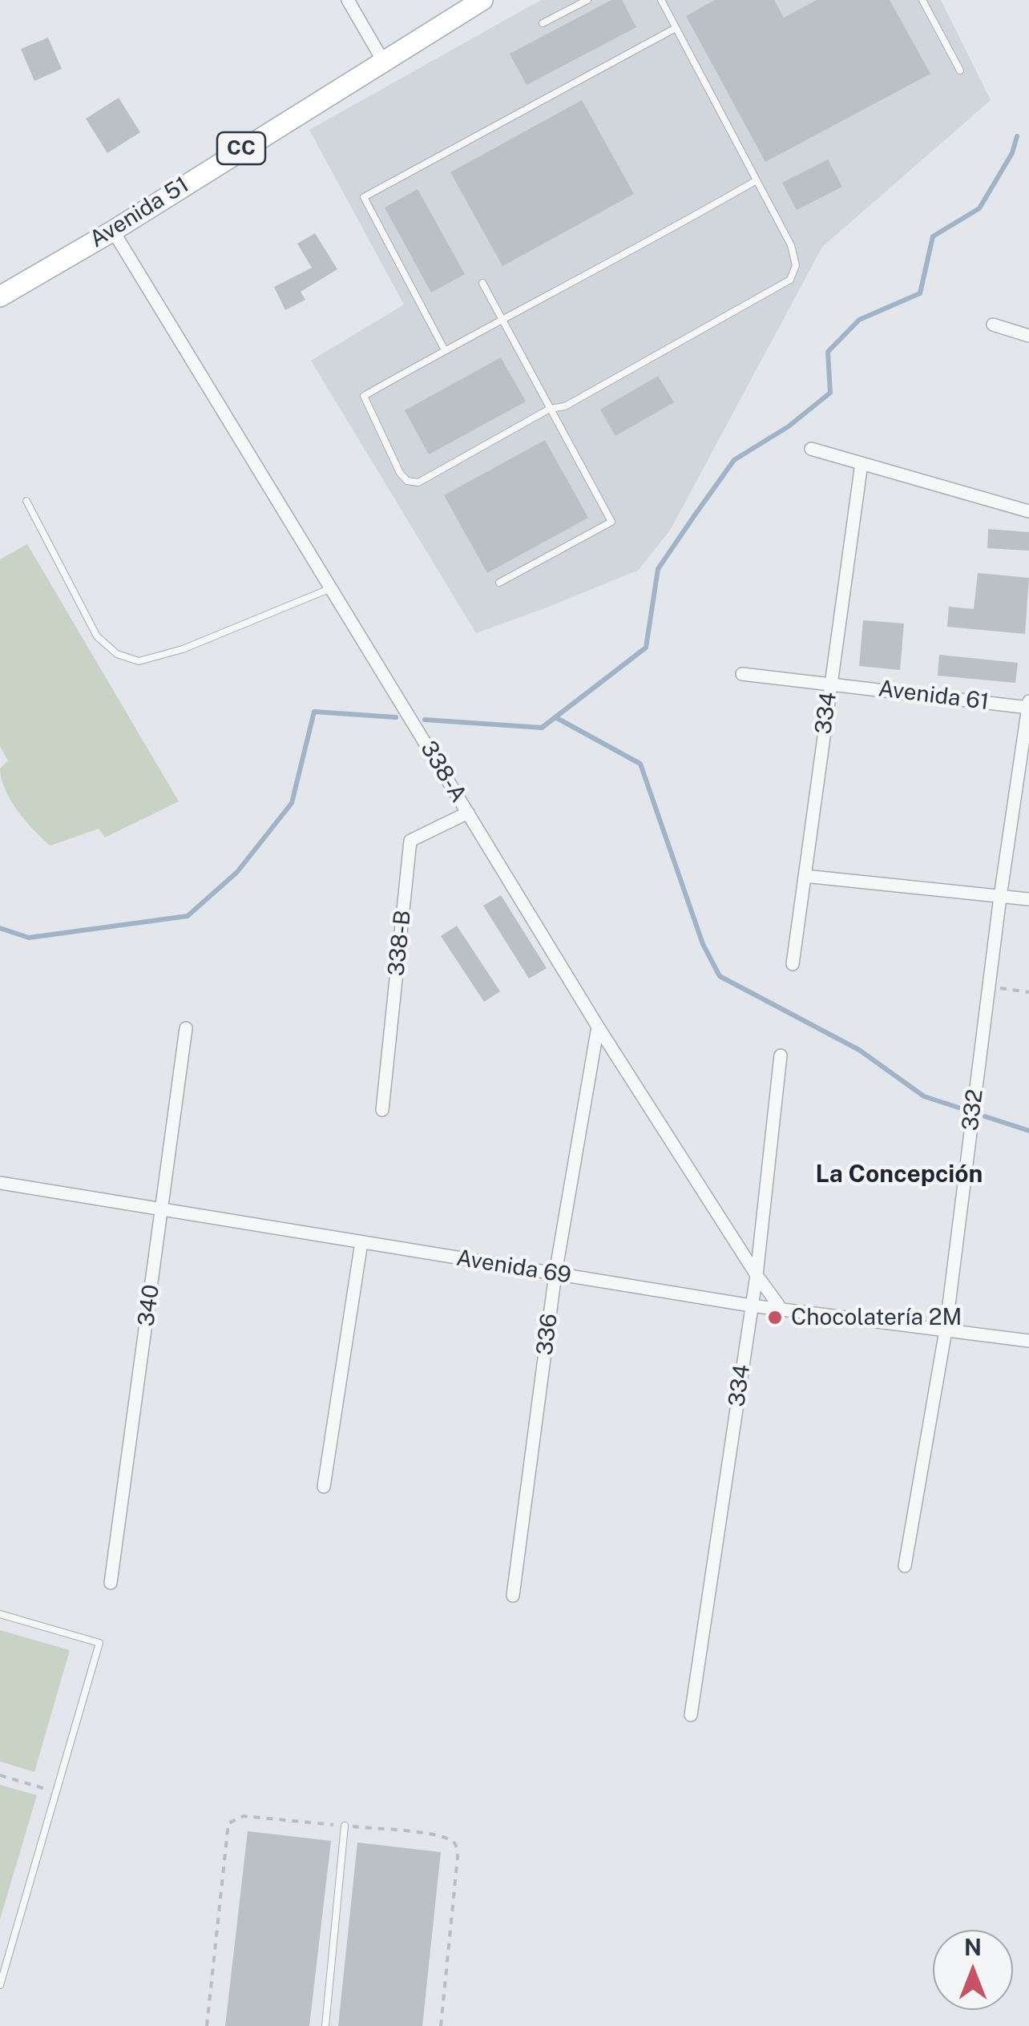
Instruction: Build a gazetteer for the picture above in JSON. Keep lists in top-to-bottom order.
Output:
{
  "streets": {
    "main road": ["CC", "Avenida 51"],
    "street": [
      "Avenida 61",
      "334",
      "338-A",
      "338-B",
      "332",
      "Avenida 69",
      "340",
      "336"
    ]
  },
  "crossings": [
    ["Avenida 51", "338-A"],
    ["Avenida 61", "334"],
    ["Avenida 61", "332"],
    ["334", "338-A"],
    ["334", "Avenida 69"],
    ["338-A", "338-B"],
    ["338-A", "Avenida 69"],
    ["338-A", "336"],
    ["332", "Avenida 69"],
    ["Avenida 69", "340"],
    ["Avenida 69", "336"]
  ],
  "districts": ["La Concepción"],
  "places": ["Chocolatería 2M"],
  "north": "top"
}
